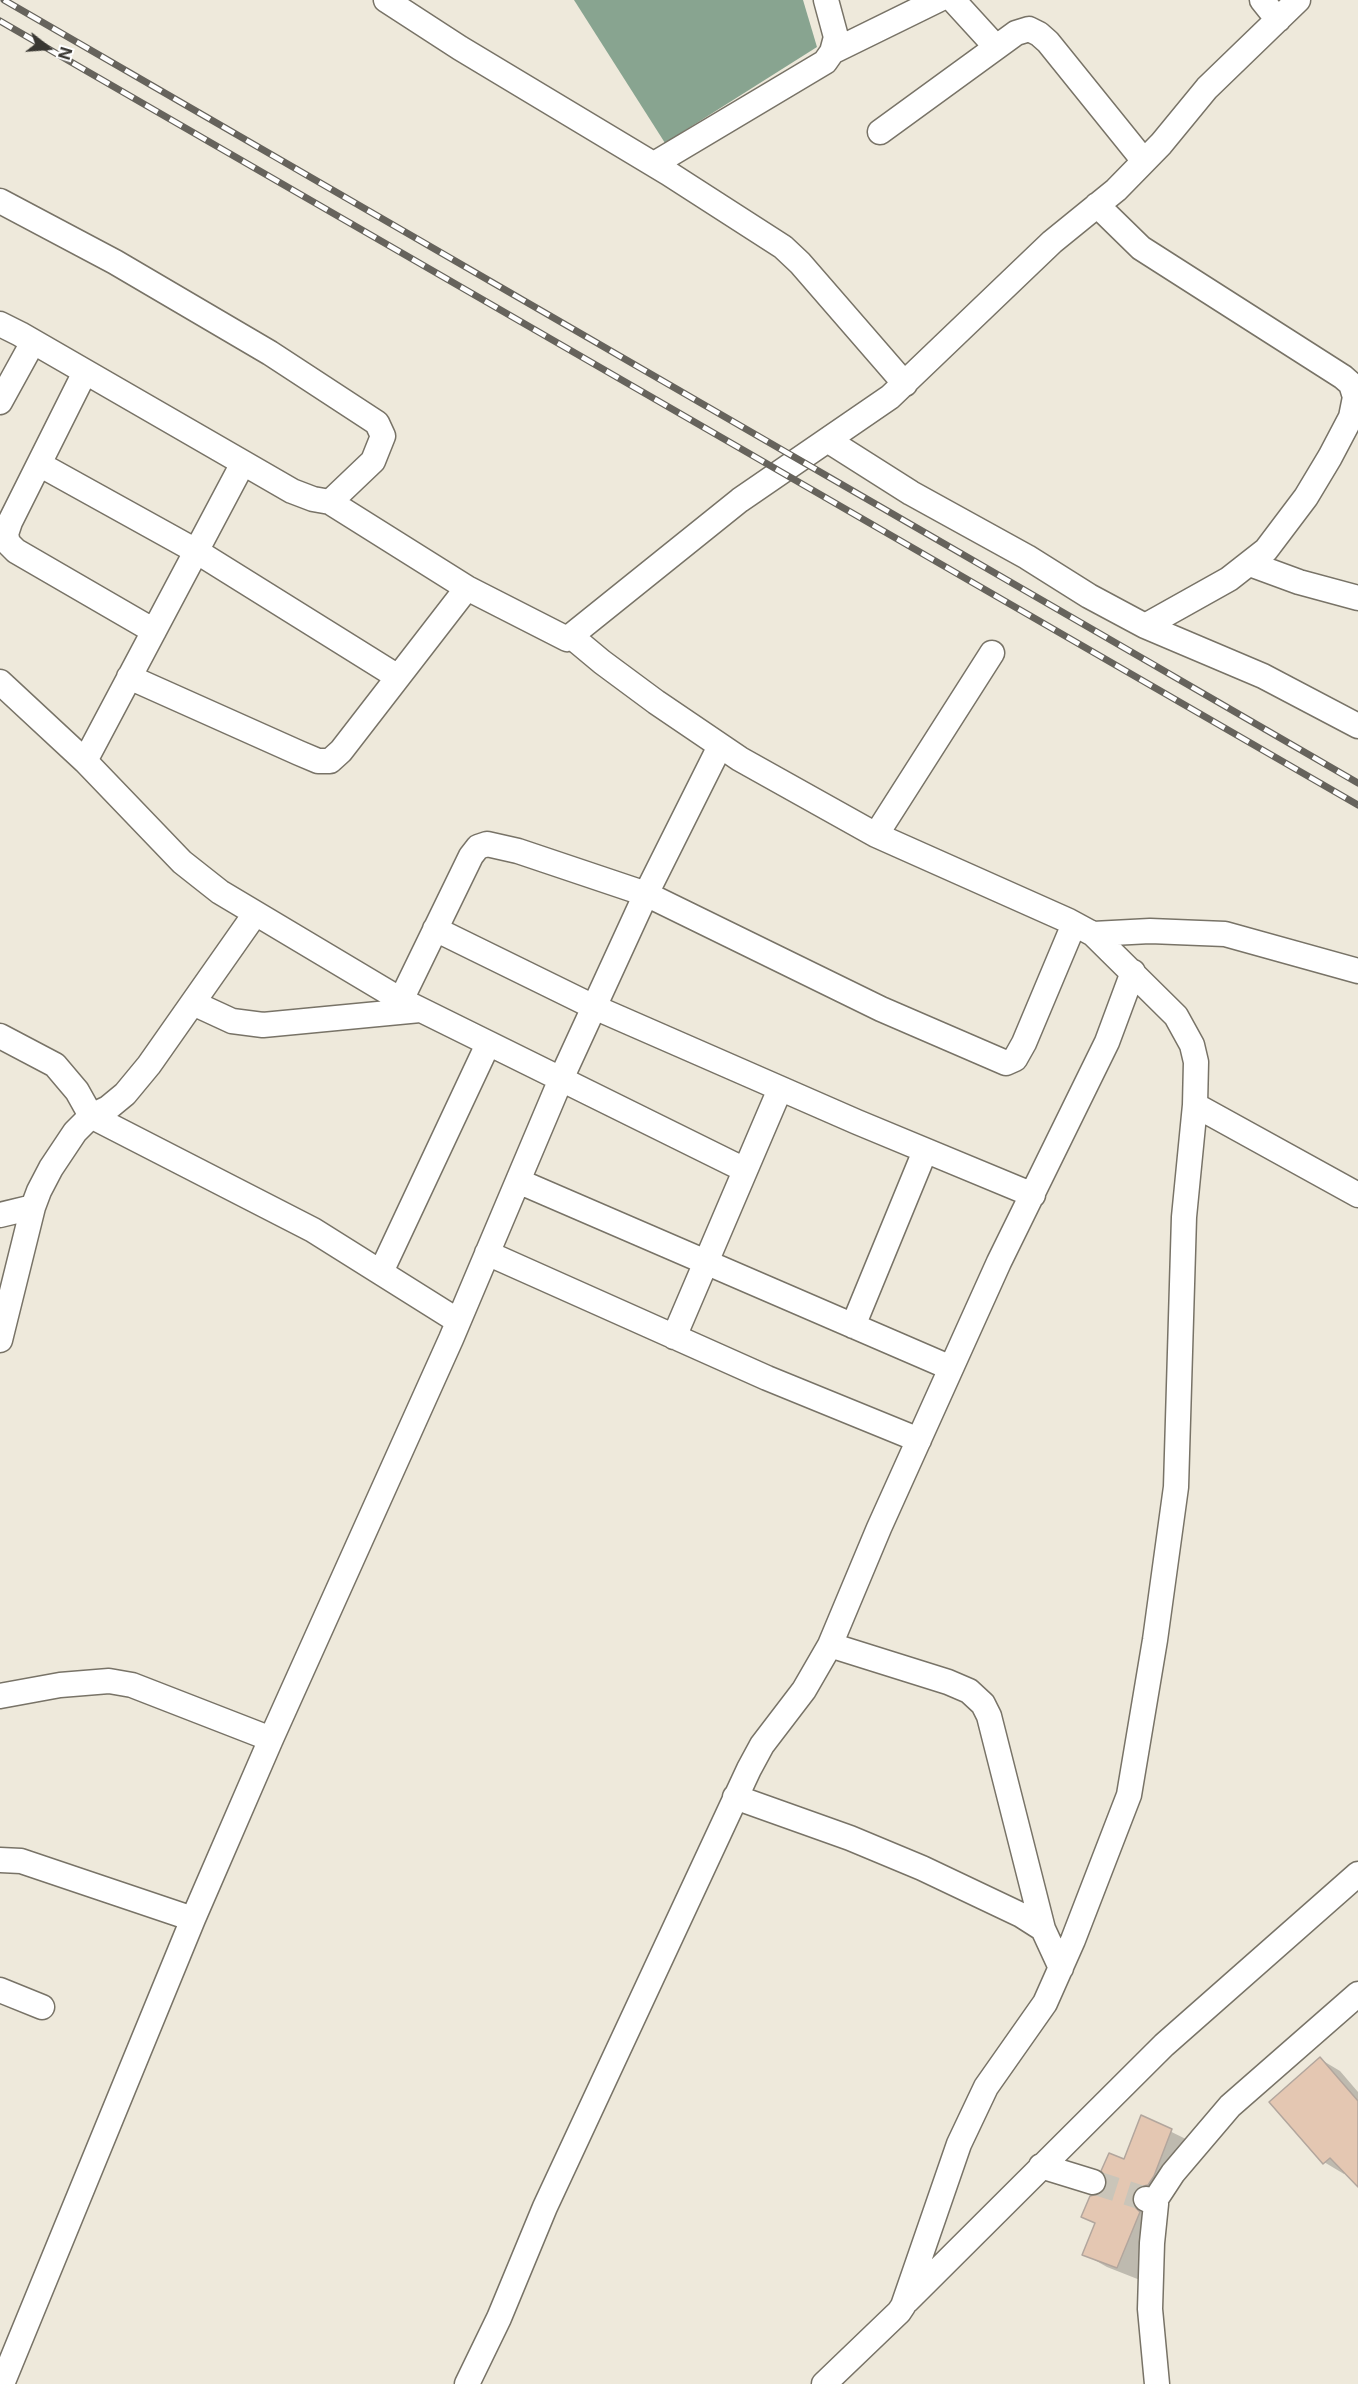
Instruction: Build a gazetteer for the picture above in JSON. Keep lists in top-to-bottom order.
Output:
{
  "north": "right"
}
